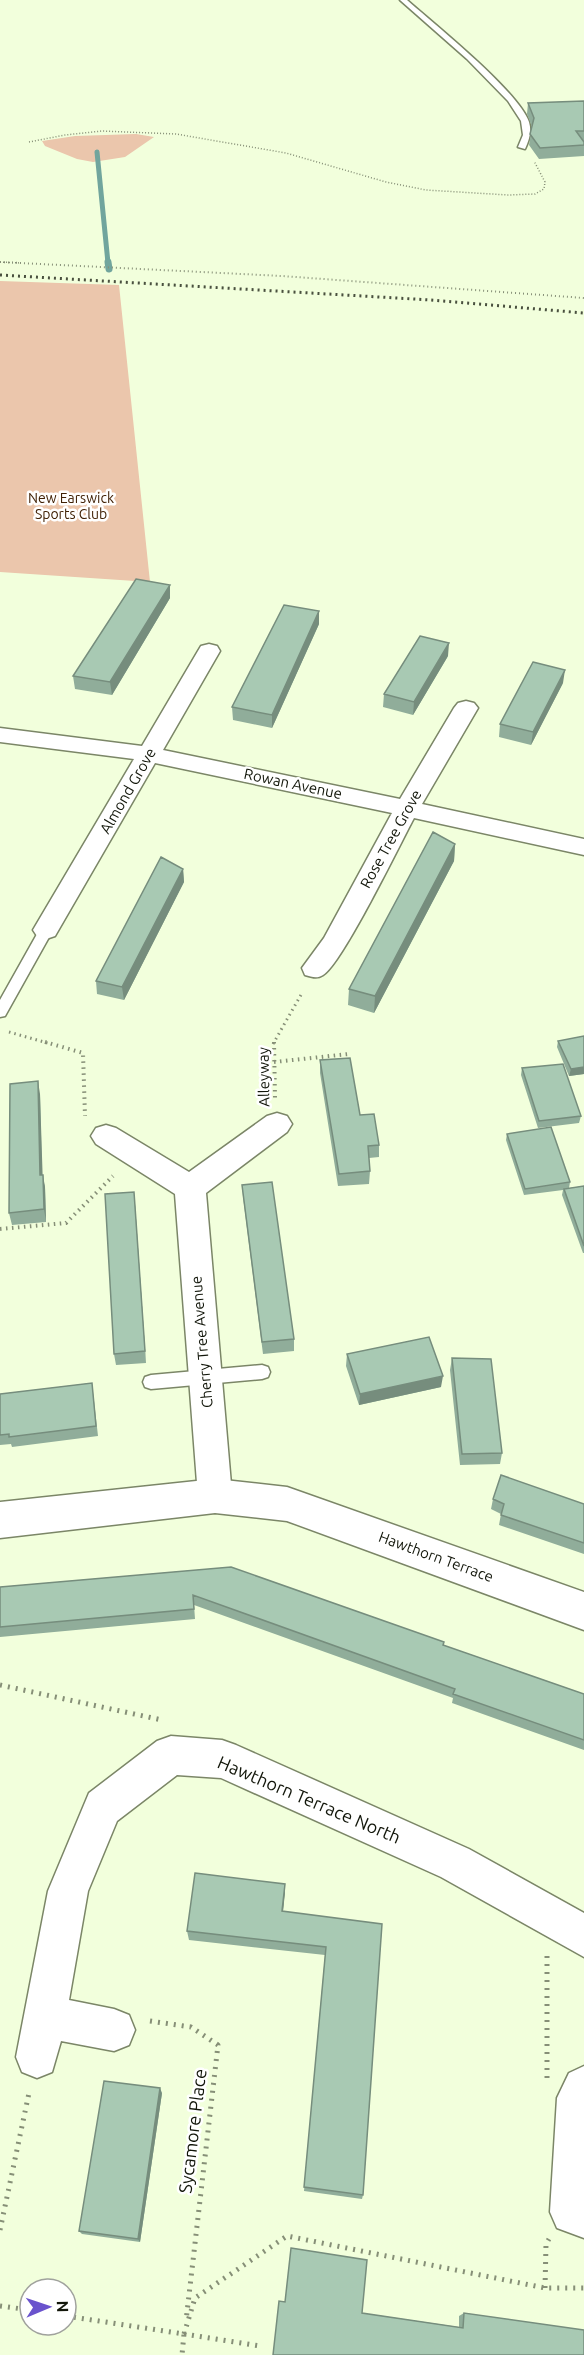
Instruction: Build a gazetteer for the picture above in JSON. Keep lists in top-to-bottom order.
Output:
{
  "streets": {
    "street": [
      "Rowan Avenue",
      "Almond Grove",
      "Rose Tree Grove",
      "Cherry Tree Avenue",
      "Hawthorn Terrace",
      "Hawthorn Terrace North"
    ],
    "path": ["Alleyway", "Sycamore Place"]
  },
  "crossings": [
    ["Rowan Avenue", "Almond Grove"],
    ["Rowan Avenue", "Rose Tree Grove"],
    ["Rose Tree Grove", "Alleyway"],
    ["Cherry Tree Avenue", "Hawthorn Terrace"]
  ],
  "parks": ["New Earswick Sports Club"],
  "north": "right"
}
